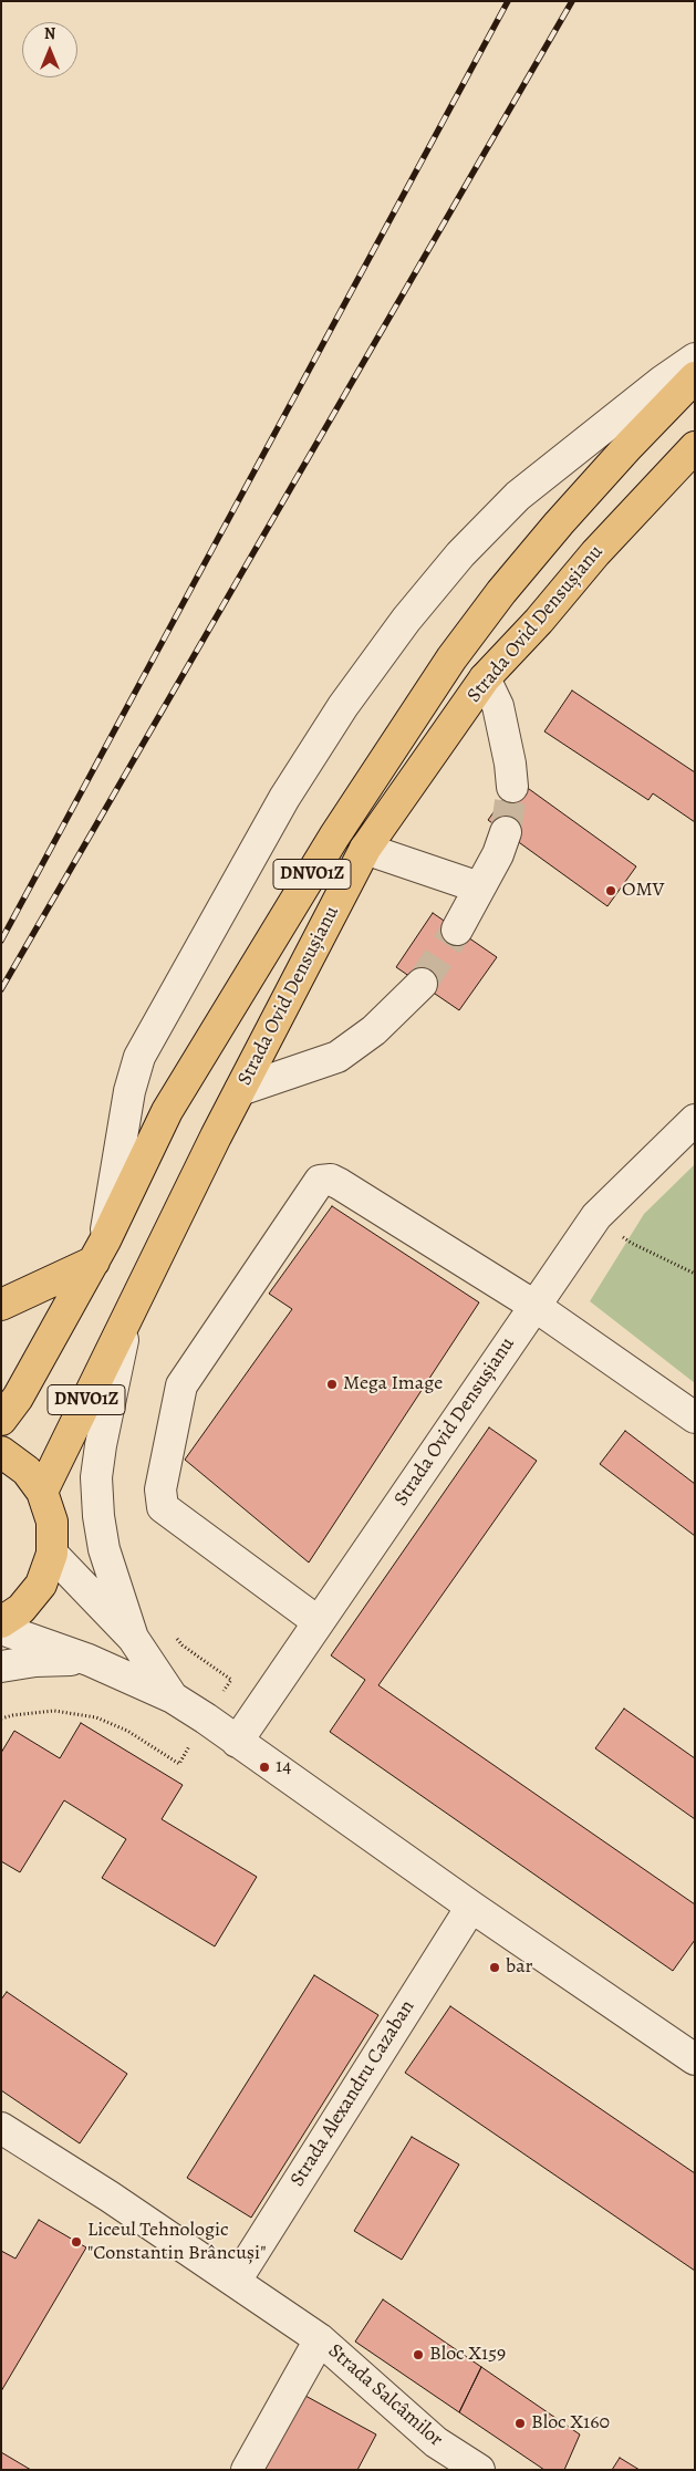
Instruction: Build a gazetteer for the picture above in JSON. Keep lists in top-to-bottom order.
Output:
{
  "streets": {
    "main road": ["Strada Ovid Densușianu", "DNVO1Z"],
    "street": ["Strada Alexandru Cazaban", "Strada Salcâmilor"]
  },
  "crossings": [
    ["Strada Alexandru Cazaban", "Strada Salcâmilor"]
  ],
  "places": [
    "OMV",
    "Mega Image",
    "14",
    "bar",
    "Liceul Tehnologic \"Constantin Brâncuși\"",
    "Bloc X159",
    "Bloc X160"
  ],
  "north": "top"
}
